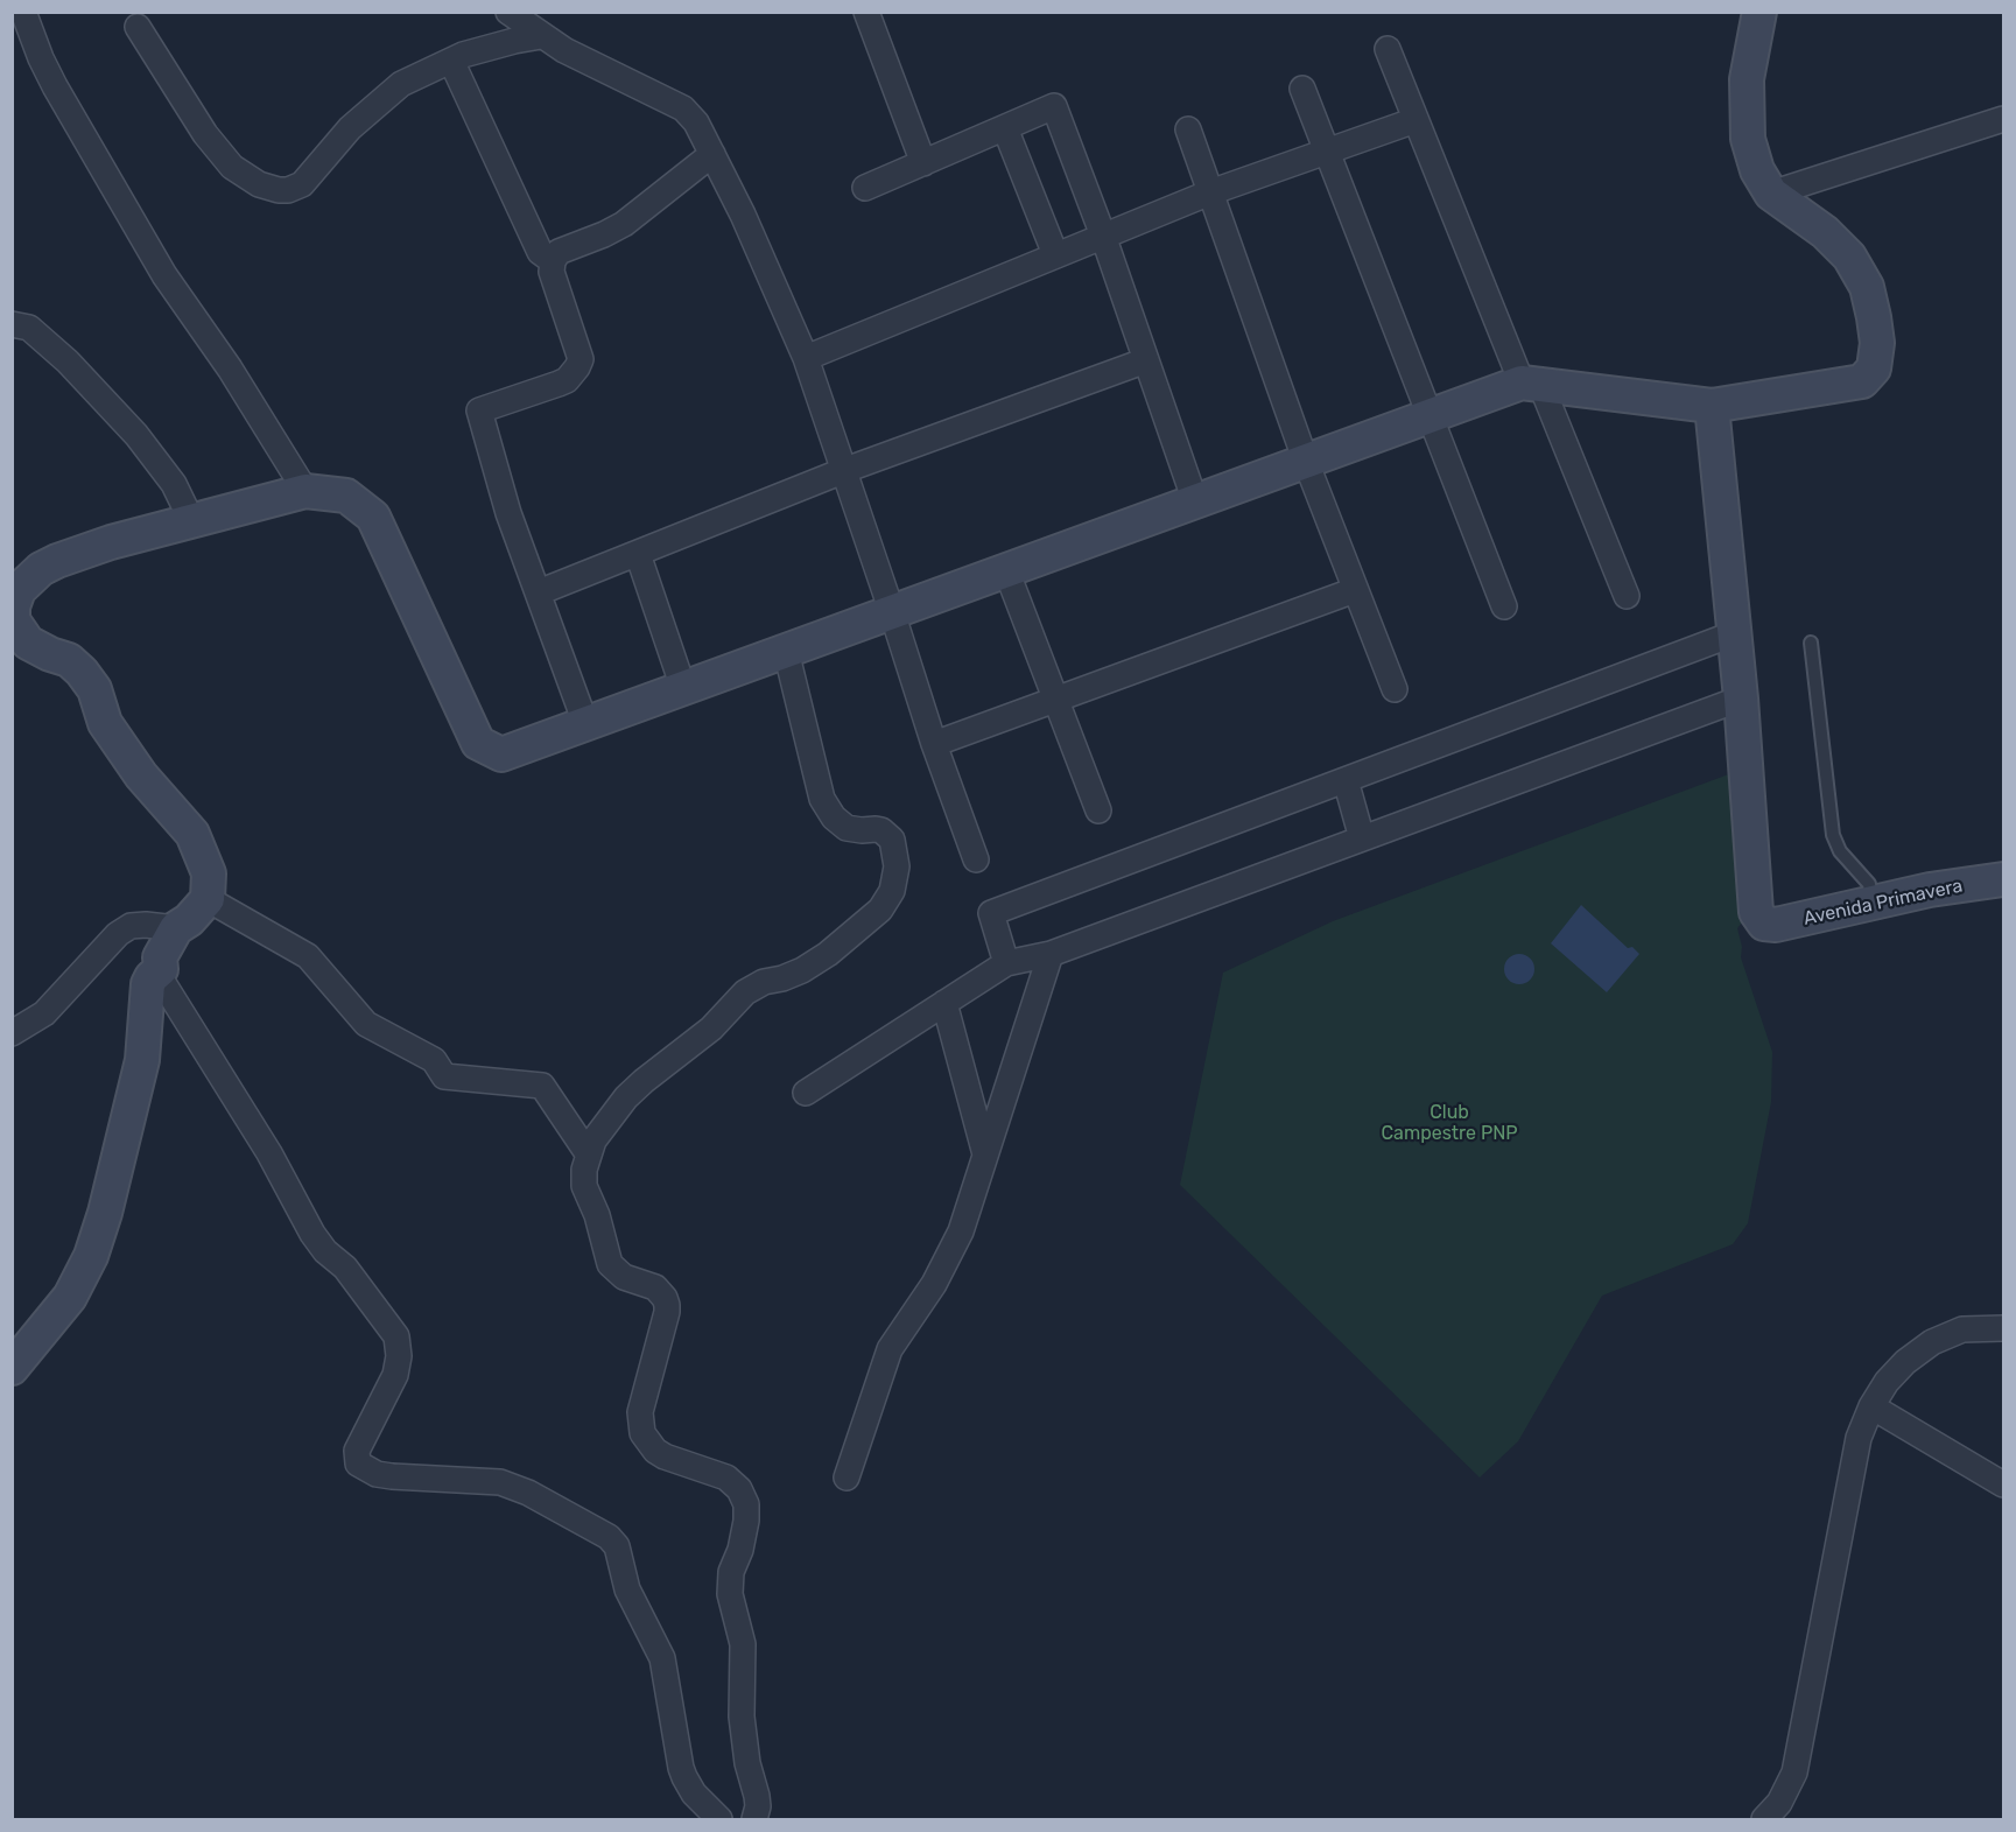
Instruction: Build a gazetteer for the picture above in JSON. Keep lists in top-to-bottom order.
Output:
{
  "streets": {
    "street": ["Avenida Primavera"]
  },
  "parks": ["Club Campestre PNP"]
}
